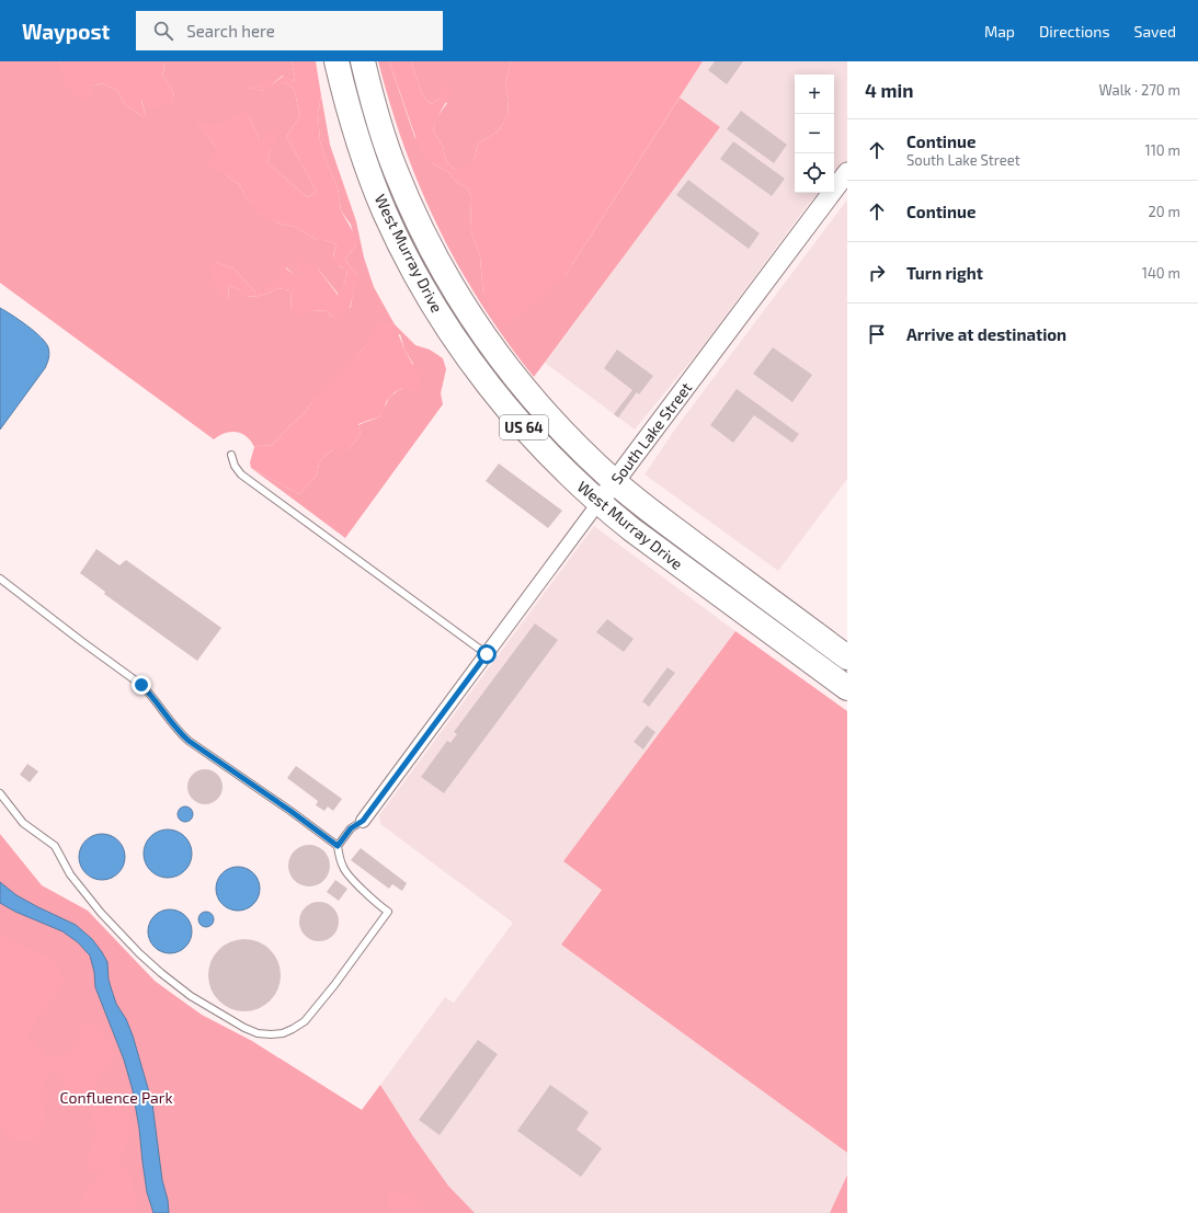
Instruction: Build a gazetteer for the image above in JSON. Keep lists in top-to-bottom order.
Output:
{
  "streets": {
    "highway": ["West Murray Drive", "US 64"],
    "street": ["South Lake Street"]
  },
  "crossings": [
    ["West Murray Drive", "South Lake Street"]
  ],
  "parks": ["Confluence Park"],
  "page": {
    "header": "Waypost",
    "search": "Search here",
    "nav": ["Map", "Directions", "Saved"],
    "heading": ["4 min", "Walk · 270 m"],
    "map_buttons": ["+", "−"],
    "list": [
      ["Continue", "South Lake Street", "110 m"],
      ["Continue", "20 m"],
      ["Turn right", "140 m"],
      "Arrive at destination"
    ]
  }
}
